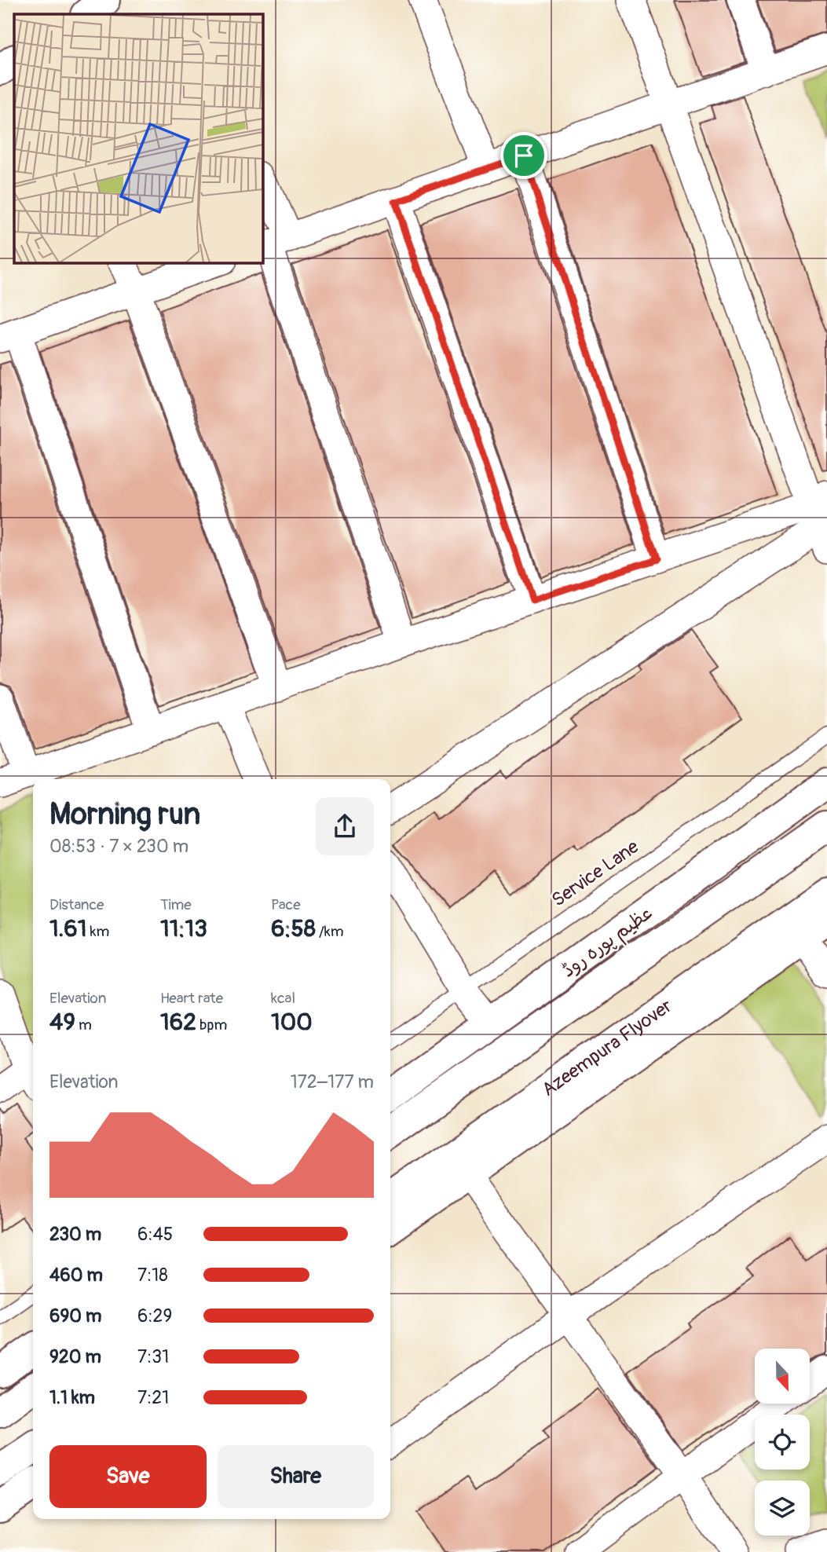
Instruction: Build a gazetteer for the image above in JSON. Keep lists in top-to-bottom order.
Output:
{
  "streets": {
    "main road": ["عظیم پورہ روڈ", "Azeempura Flyover"],
    "lane": ["Service Lane"]
  },
  "north": "bottom",
  "page": {
    "heading": ["Morning run", "08:53 · 7 × 230 m"],
    "stats": [
      ["Distance", "1.61 km"],
      ["Time", "11:13"],
      ["Pace", "6:58 /km"],
      ["Elevation", "49 m"],
      ["Heart rate", "162 bpm"],
      ["kcal", "100"]
    ],
    "chart": ["Elevation", "172–177 m"],
    "list": [
      {
        "name": "230 m",
        "note": "6:45"
      },
      {
        "name": "460 m",
        "note": "7:18"
      },
      {
        "name": "690 m",
        "note": "6:29"
      },
      {
        "name": "920 m",
        "note": "7:31"
      },
      {
        "name": "1.1 km",
        "note": "7:21"
      }
    ],
    "buttons": ["Save", "Share"]
  }
}
